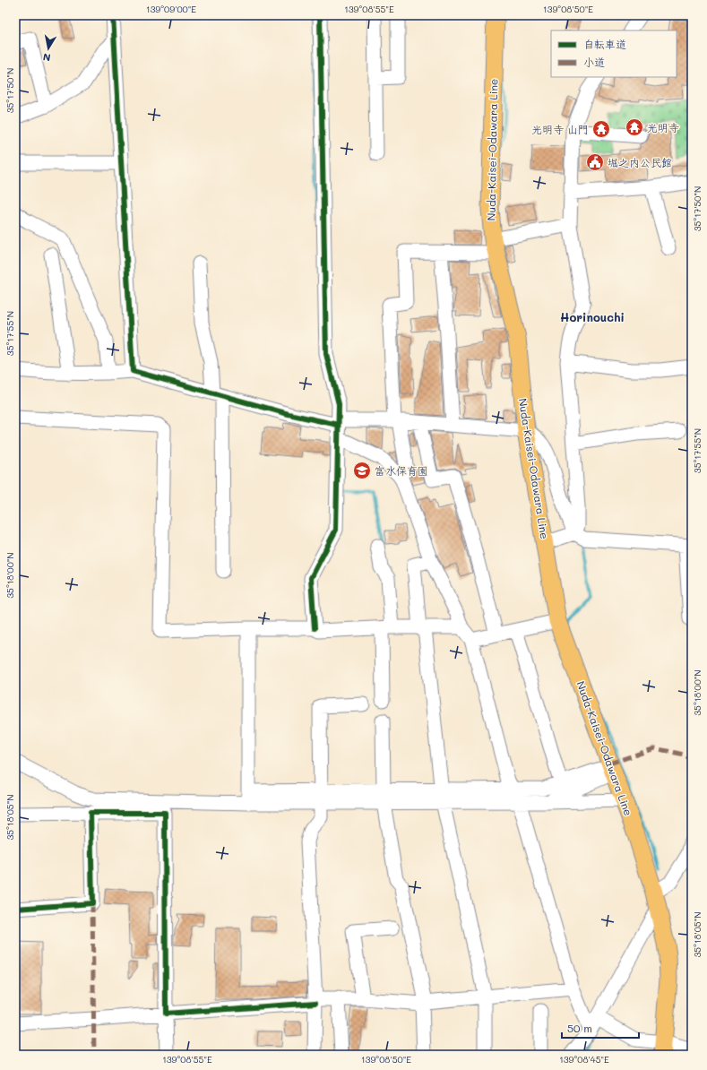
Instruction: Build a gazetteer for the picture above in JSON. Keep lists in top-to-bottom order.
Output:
{
  "streets": {
    "main road": ["Nuda-Kaisei-Odawara Line"]
  },
  "districts": ["Horinouchi"],
  "places": {
    "temple": ["光明寺", "光明寺 山門"],
    "public building": ["堀之内公民館"],
    "school or university": ["富水保育園"]
  },
  "legend": ["自転車道", "小道"],
  "scale_bar": "50 m",
  "north": "bottom",
  "coordinates": [
    "139°09'00\"E",
    "139°08'55\"E",
    "139°08'50\"E",
    "35°17'50\"N",
    "35°17'55\"N",
    "35°18'00\"N",
    "35°18'05\"N",
    "139°08'45\"E"
  ]
}
